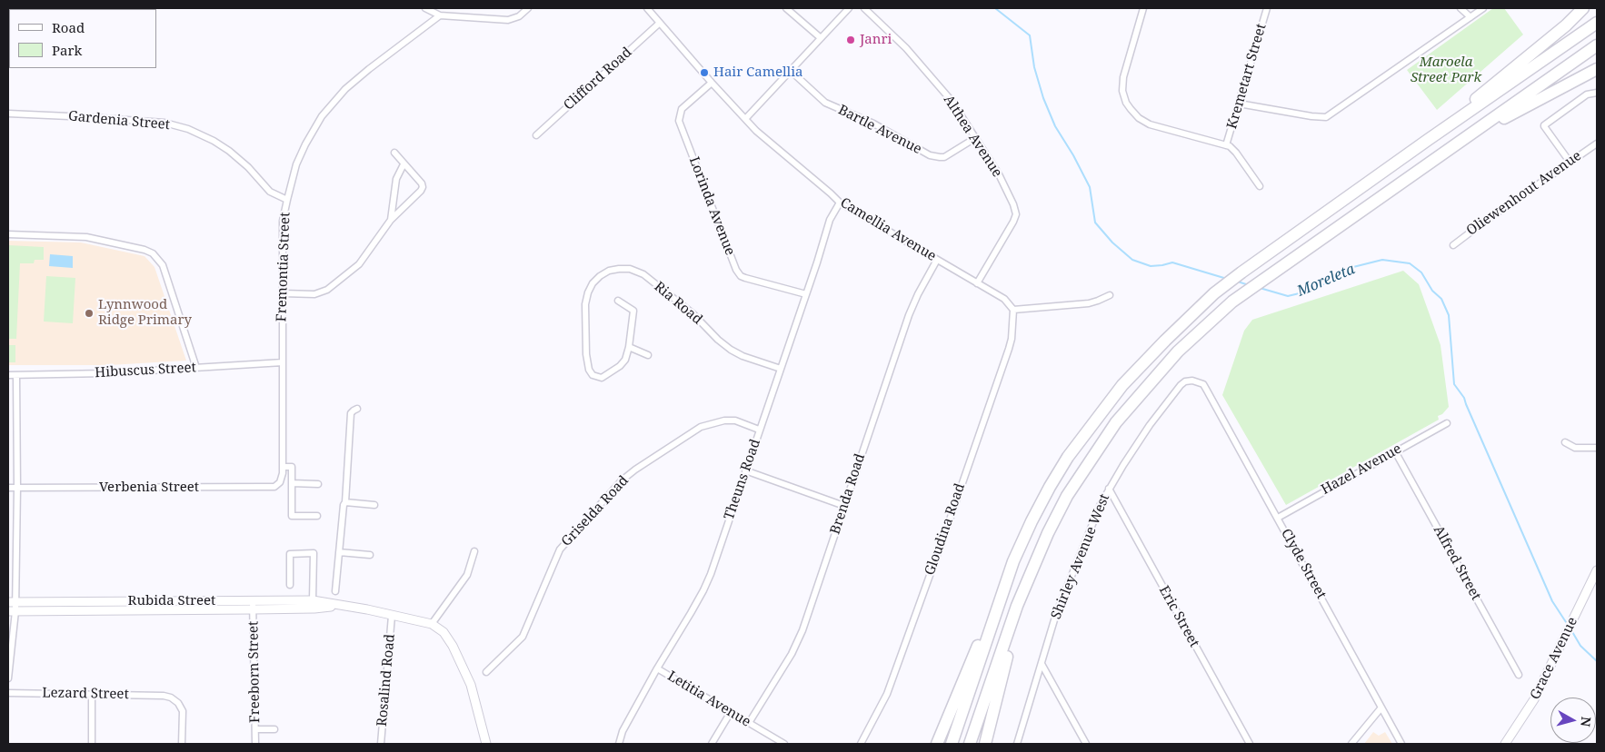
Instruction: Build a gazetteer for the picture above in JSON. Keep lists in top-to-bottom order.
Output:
{
  "streets": {
    "street": [
      "Kremetart Street",
      "Clifford Road",
      "Gardenia Street",
      "Bartle Avenue",
      "Althea Avenue",
      "Oliewenhout Avenue",
      "Lorinda Avenue",
      "Camellia Avenue",
      "Fremontia Street",
      "Ria Road",
      "Hibuscus Street",
      "Hazel Avenue",
      "Theuns Road",
      "Verbenia Street",
      "Brenda Road",
      "Griselda Road",
      "Gloudina Road",
      "Shirley Avenue West",
      "Alfred Street",
      "Clyde Street",
      "Rubida Street",
      "Eric Street",
      "Grace Avenue",
      "Freeborn Street",
      "Rosalind Road",
      "Lezard Street",
      "Letitia Avenue"
    ]
  },
  "crossings": [
    ["Clifford Road", "Camellia Avenue"],
    ["Gardenia Street", "Fremontia Street"],
    ["Bartle Avenue", "Althea Avenue"],
    ["Althea Avenue", "Camellia Avenue"],
    ["Lorinda Avenue", "Camellia Avenue"],
    ["Lorinda Avenue", "Theuns Road"],
    ["Camellia Avenue", "Theuns Road"],
    ["Camellia Avenue", "Brenda Road"],
    ["Camellia Avenue", "Gloudina Road"],
    ["Fremontia Street", "Hibuscus Street"],
    ["Fremontia Street", "Verbenia Street"],
    ["Ria Road", "Theuns Road"],
    ["Hazel Avenue", "Alfred Street"],
    ["Hazel Avenue", "Clyde Street"],
    ["Theuns Road", "Griselda Road"],
    ["Theuns Road", "Letitia Avenue"],
    ["Brenda Road", "Letitia Avenue"],
    ["Shirley Avenue West", "Clyde Street"],
    ["Shirley Avenue West", "Eric Street"],
    ["Rubida Street", "Freeborn Street"],
    ["Rubida Street", "Rosalind Road"]
  ],
  "water": ["Moreleta"],
  "parks": ["Maroela Street Park"],
  "places": ["Janri", "Hair Camellia", "Lynnwood Ridge Primary"],
  "legend": ["Road", "Park"],
  "north": "right"
}
